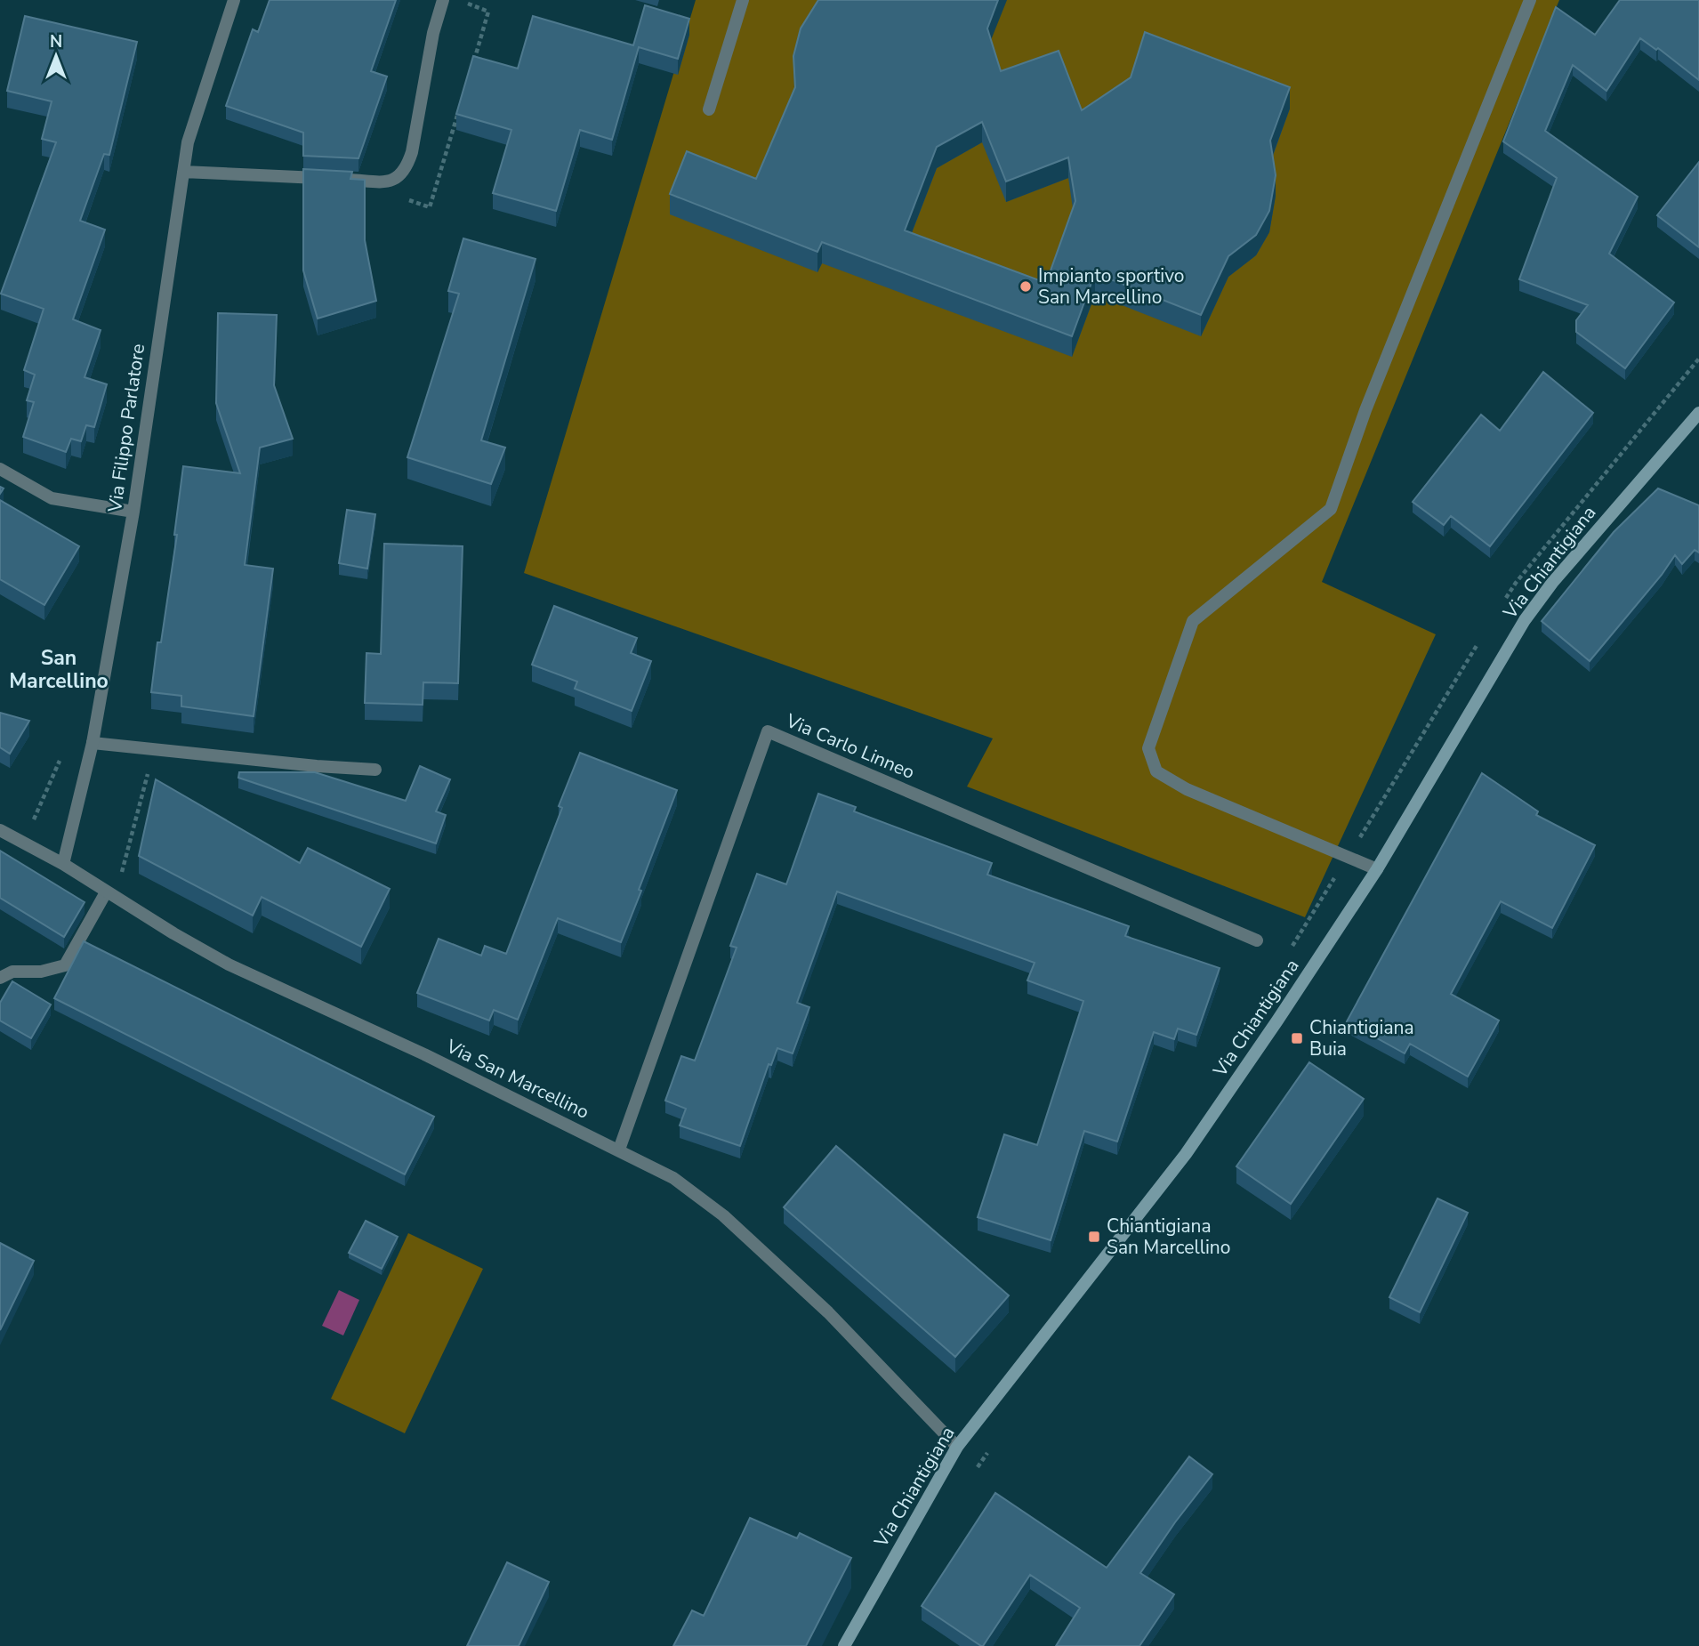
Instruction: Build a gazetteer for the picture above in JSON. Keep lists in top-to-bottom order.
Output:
{
  "streets": {
    "street": [
      "Via Filippo Parlatore",
      "Via Chiantigiana",
      "Via Carlo Linneo",
      "Via San Marcellino"
    ]
  },
  "crossings": [
    ["Via Filippo Parlatore", "Via San Marcellino"],
    ["Via Chiantigiana", "Via San Marcellino"],
    ["Via Carlo Linneo", "Via San Marcellino"]
  ],
  "districts": ["San Marcellino"],
  "places": {
    "other": ["Impianto sportivo San Marcellino"],
    "transit": ["Chiantigiana Buia", "Chiantigiana San Marcellino"]
  },
  "north": "top"
}
